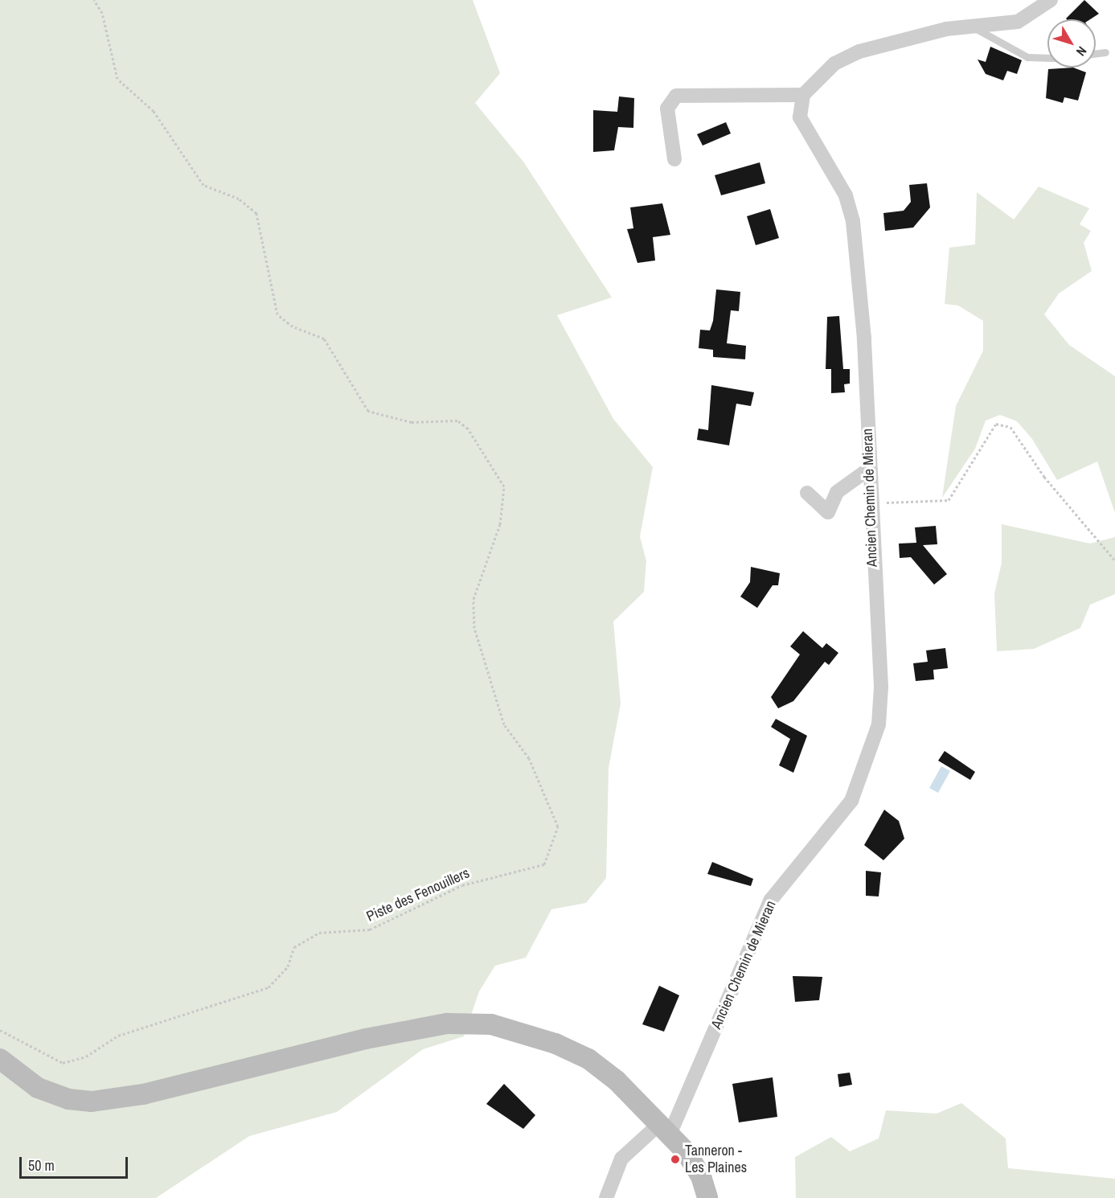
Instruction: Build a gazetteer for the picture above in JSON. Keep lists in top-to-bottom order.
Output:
{
  "streets": {
    "street": ["Ancien Chemin de Mieran"],
    "path": ["Piste des Fenouillers"]
  },
  "places": ["Tanneron - Les Plaines"],
  "scale_bar": "50 m",
  "north": "bottom right"
}
